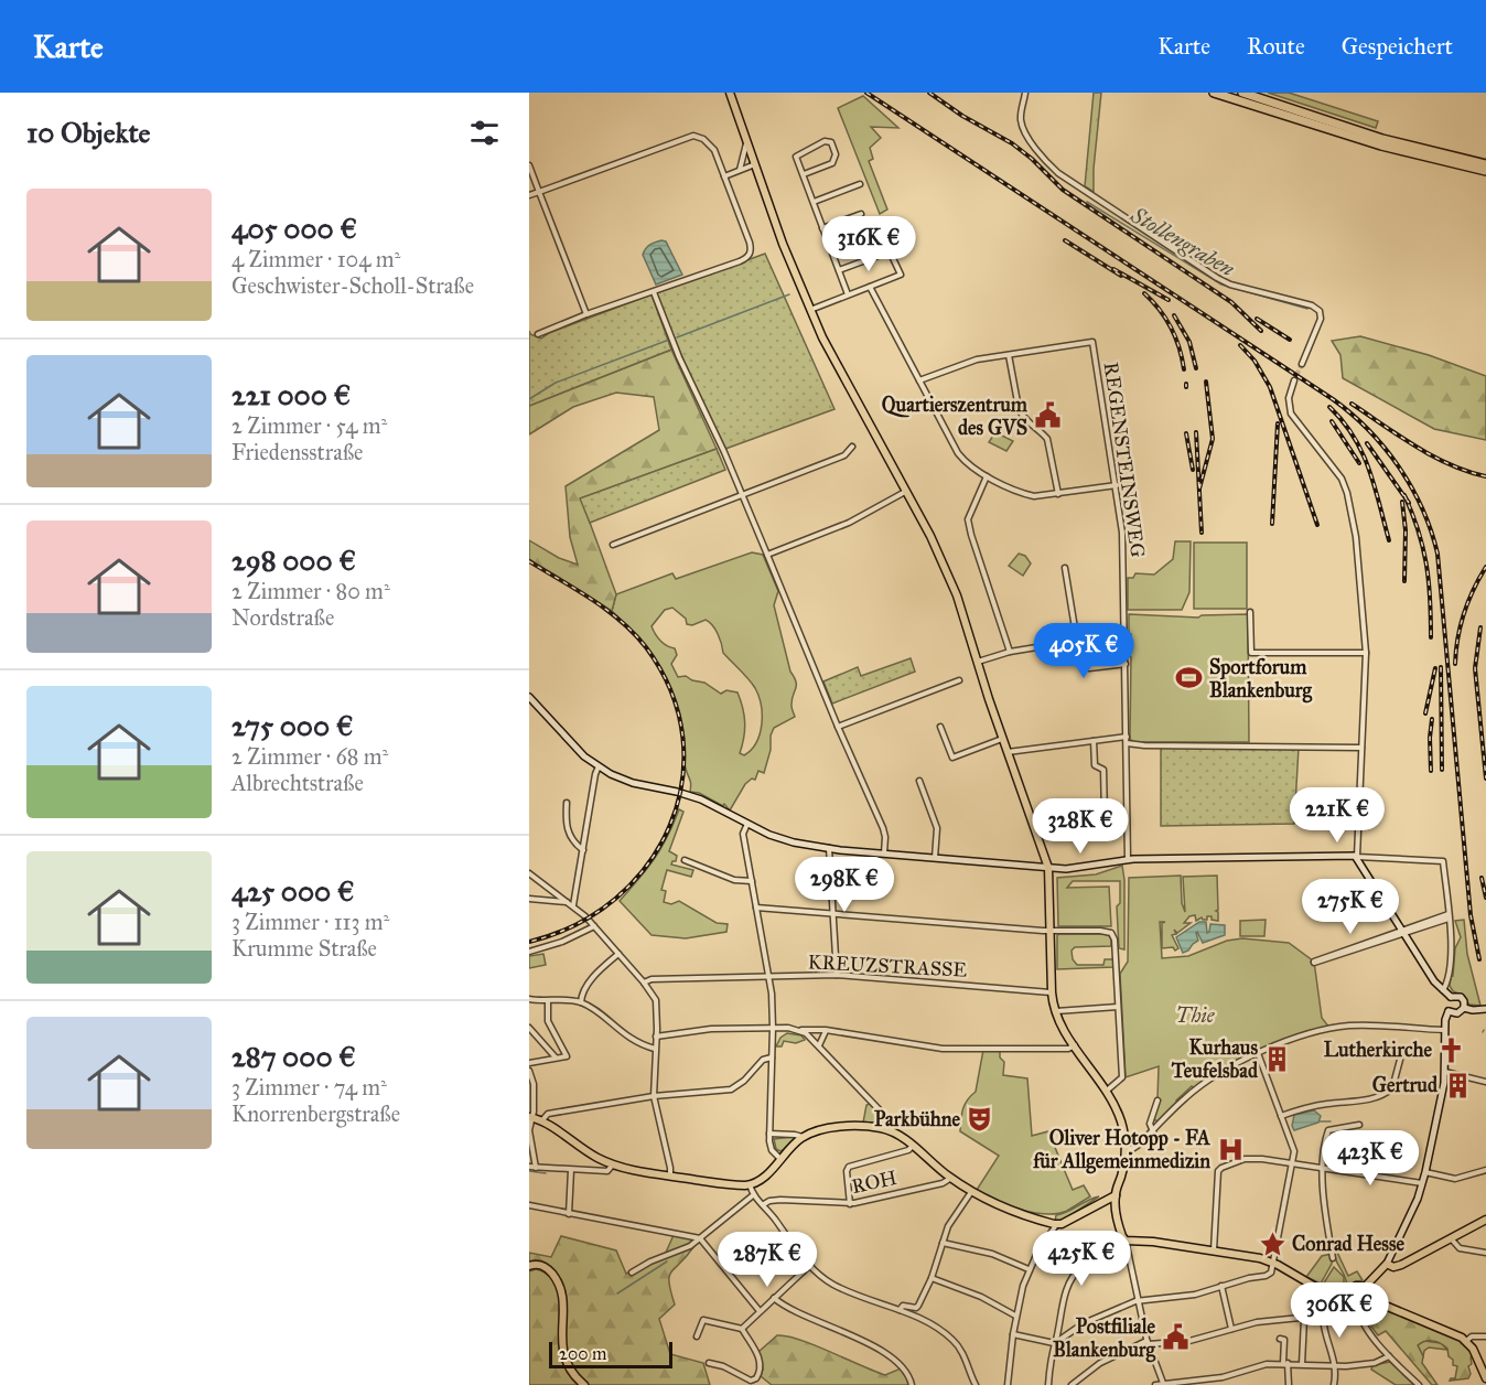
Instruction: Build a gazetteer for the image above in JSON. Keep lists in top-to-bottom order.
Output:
{
  "streets": {
    "street": ["REGENSTEINSWEG", "KREUZSTRASSE", "ROH"]
  },
  "water": ["Stollengraben"],
  "parks": ["Thie"],
  "places": {
    "public building": ["Quartierszentrum des GVS", "Postfiliale Blankenburg"],
    "sports": ["Sportforum Blankenburg"],
    "church": ["Lutherkirche"],
    "building": ["Kurhaus Teufelsbad", "Gertrud"],
    "theatre": ["Parkbühne"],
    "hospital": ["Oliver Hotopp - FA für Allgemeinmedizin"],
    "place": ["Conrad Hesse"]
  },
  "scale_bar": "200 m",
  "page": {
    "header": "Karte",
    "nav": ["Karte", "Route", "Gespeichert"],
    "heading": "10 Objekte",
    "list": [
      {
        "name": "405 000 €",
        "note": "4 Zimmer · 104 m² · Geschwister-Scholl-Straße"
      },
      {
        "name": "221 000 €",
        "note": "2 Zimmer · 54 m² · Friedensstraße"
      },
      {
        "name": "298 000 €",
        "note": "2 Zimmer · 80 m² · Nordstraße"
      },
      {
        "name": "275 000 €",
        "note": "2 Zimmer · 68 m² · Albrechtstraße"
      },
      {
        "name": "425 000 €",
        "note": "3 Zimmer · 113 m² · Krumme Straße"
      },
      {
        "name": "287 000 €",
        "note": "3 Zimmer · 74 m² · Knorrenbergstraße"
      }
    ],
    "price": [
      "316K €",
      "405K €",
      "221K €",
      "328K €",
      "298K €",
      "275K €",
      "423K €",
      "425K €",
      "287K €",
      "306K €"
    ],
    "scale": "200 m"
  }
}
